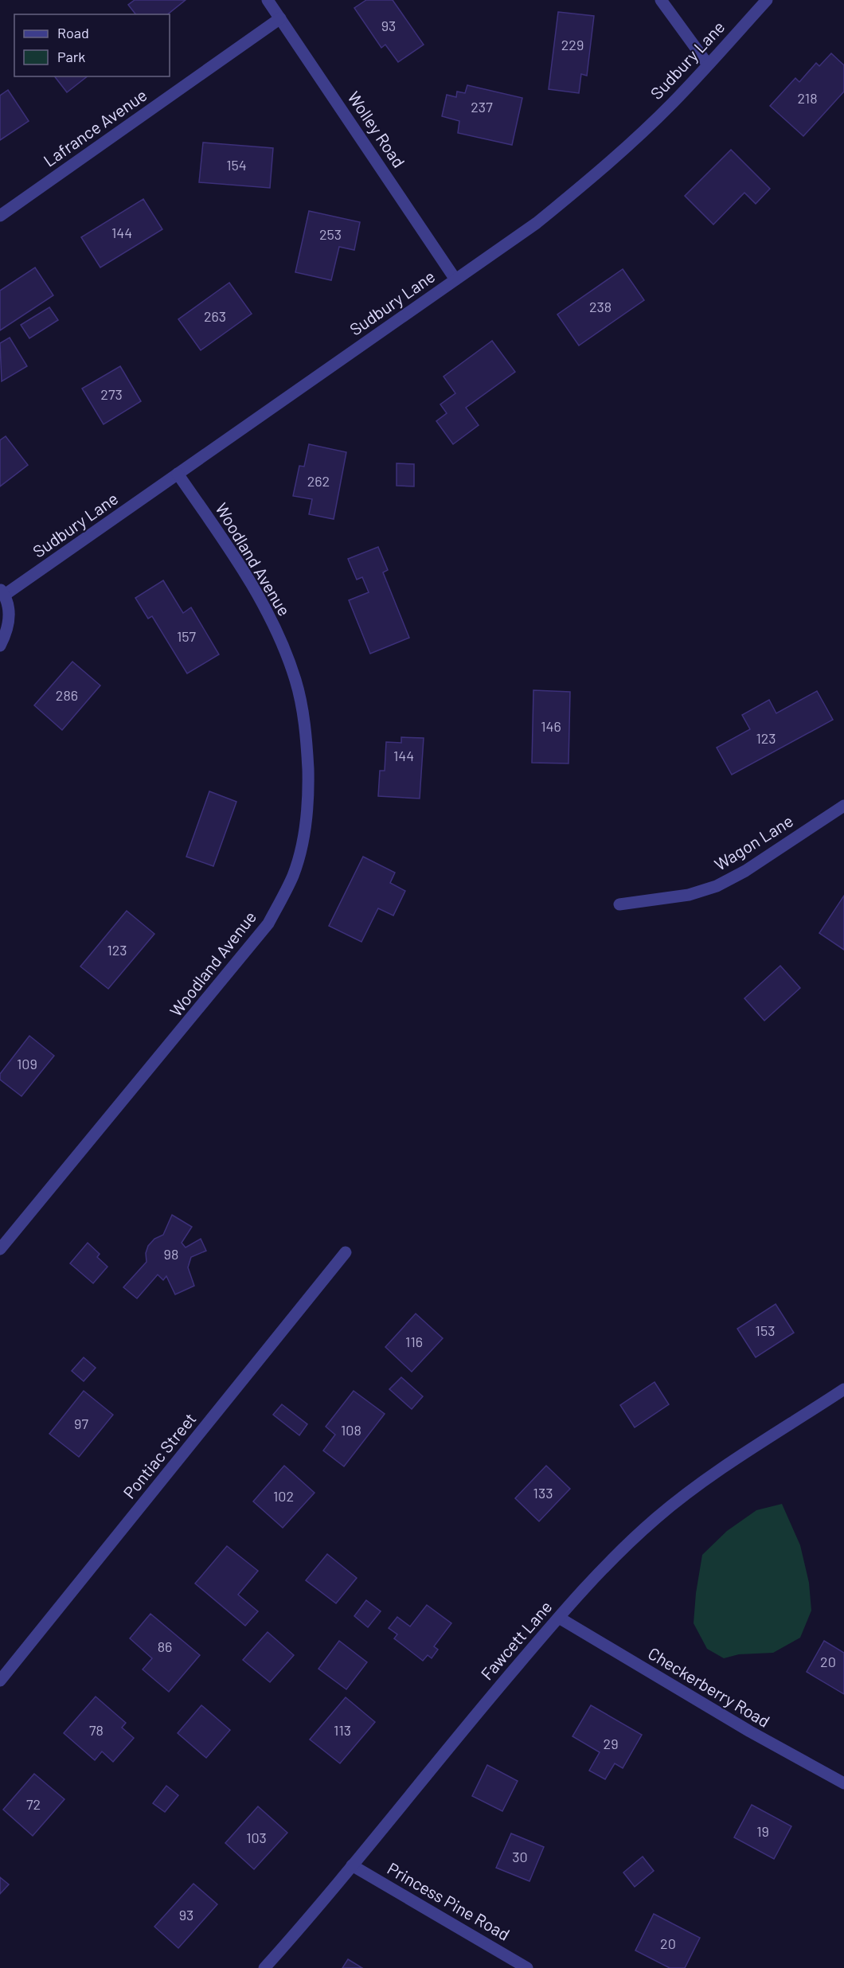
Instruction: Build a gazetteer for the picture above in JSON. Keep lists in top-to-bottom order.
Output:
{
  "streets": {
    "street": [
      "Sudbury Lane",
      "Lafrance Avenue",
      "Wolley Road",
      "Woodland Avenue",
      "Wagon Lane",
      "Pontiac Street",
      "Fawcett Lane",
      "Checkerberry Road",
      "Princess Pine Road"
    ]
  },
  "crossings": [
    ["Sudbury Lane", "Wolley Road"],
    ["Sudbury Lane", "Woodland Avenue"],
    ["Lafrance Avenue", "Wolley Road"],
    ["Fawcett Lane", "Checkerberry Road"],
    ["Fawcett Lane", "Princess Pine Road"]
  ],
  "house_numbers": [
    "93",
    "229",
    "218",
    "237",
    "154",
    "144",
    "253",
    "238",
    "263",
    "273",
    "262",
    "157",
    "286",
    "146",
    "123",
    "144",
    "123",
    "109",
    "98",
    "153",
    "116",
    "97",
    "108",
    "133",
    "102",
    "86",
    "20",
    "78",
    "113",
    "29",
    "72",
    "19",
    "103",
    "30",
    "93",
    "20"
  ],
  "legend": ["Road", "Park"]
}
